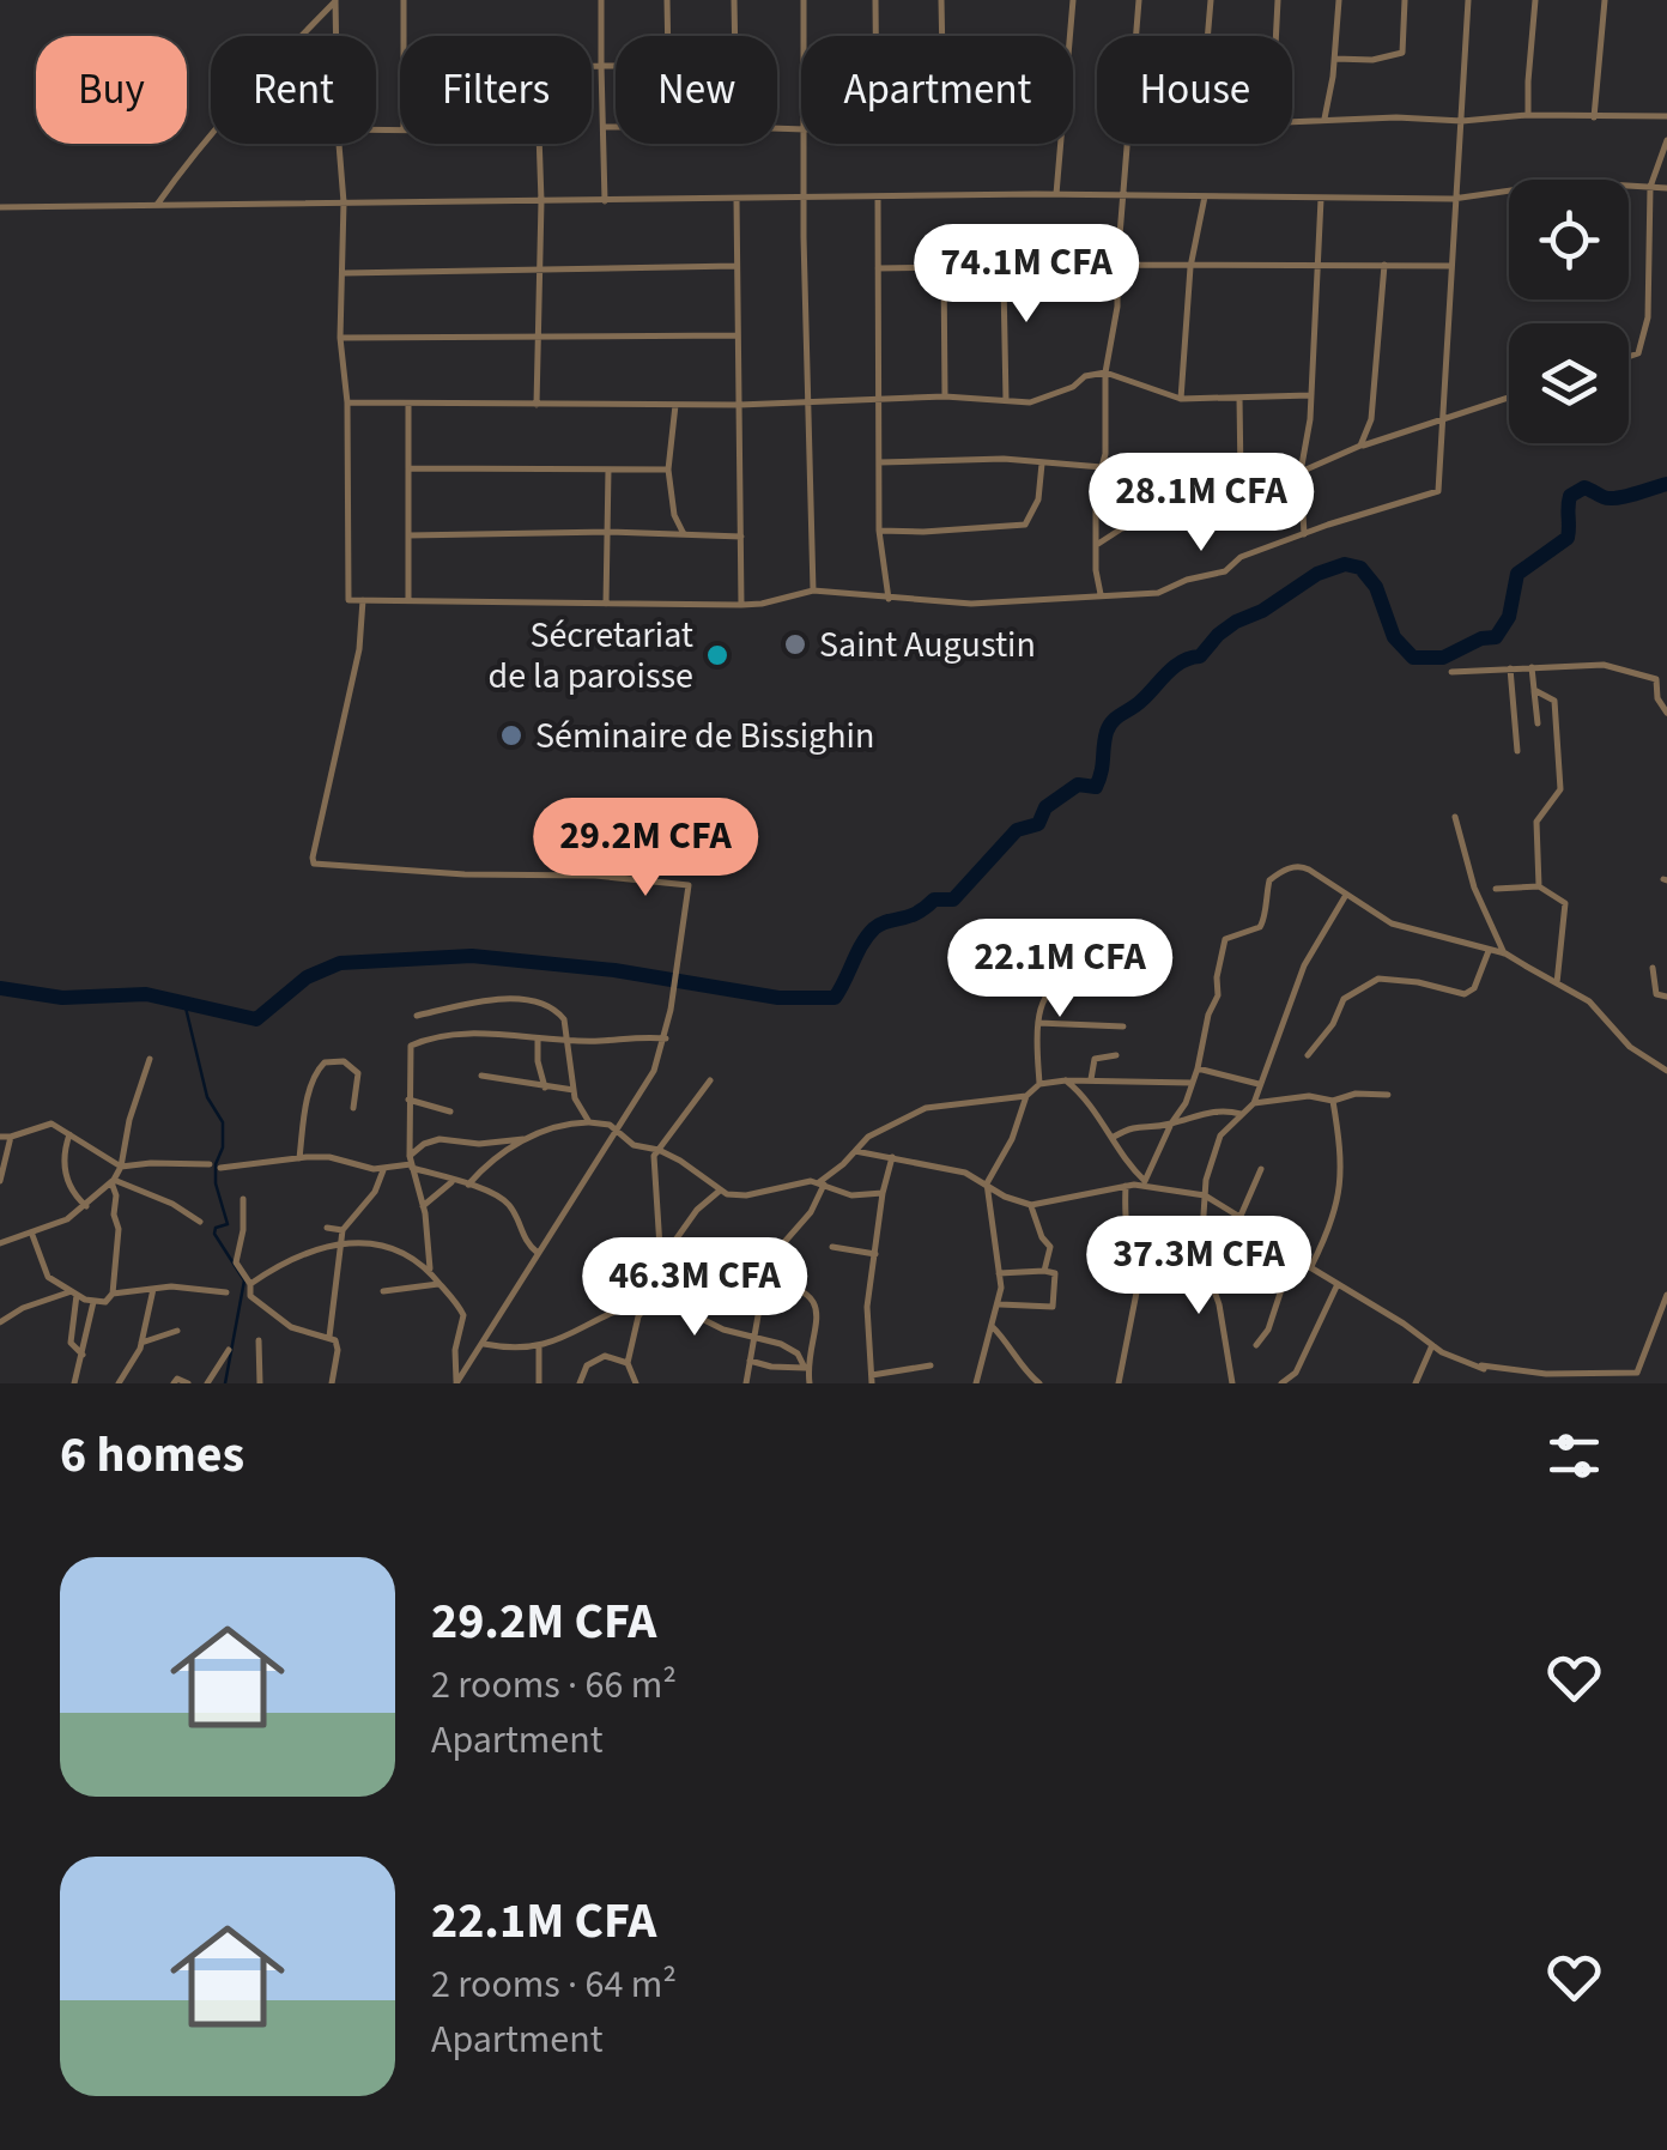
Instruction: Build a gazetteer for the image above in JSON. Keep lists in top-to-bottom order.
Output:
{
  "places": ["Saint Augustin", "Sécretariat de la paroisse", "Séminaire de Bissighin"],
  "page": {
    "chip": [
      "Buy",
      "Rent",
      "Filters",
      "New",
      "Apartment",
      "House"
    ],
    "price": [
      "74.1M CFA",
      "28.1M CFA",
      "29.2M CFA",
      "22.1M CFA",
      "37.3M CFA",
      "46.3M CFA"
    ],
    "heading": "6 homes",
    "list": [
      {
        "name": "29.2M CFA",
        "note": "2 rooms · 66 m² · Apartment"
      },
      {
        "name": "22.1M CFA",
        "note": "2 rooms · 64 m² · Apartment"
      }
    ]
  }
}
